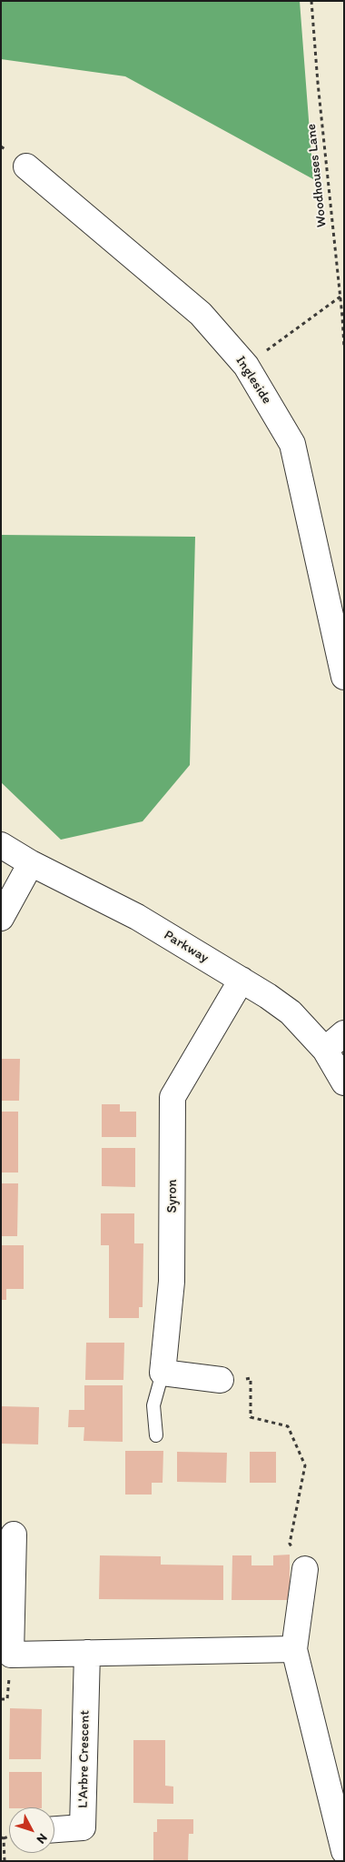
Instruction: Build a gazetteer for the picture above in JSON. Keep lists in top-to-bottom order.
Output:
{
  "streets": {
    "street": [
      "Ingleside",
      "Parkway",
      "Syron",
      "L'Arbre Crescent"
    ],
    "path": ["Woodhouses Lane"]
  },
  "crossings": [
    ["Parkway", "Syron"]
  ],
  "north": "bottom right"
}
